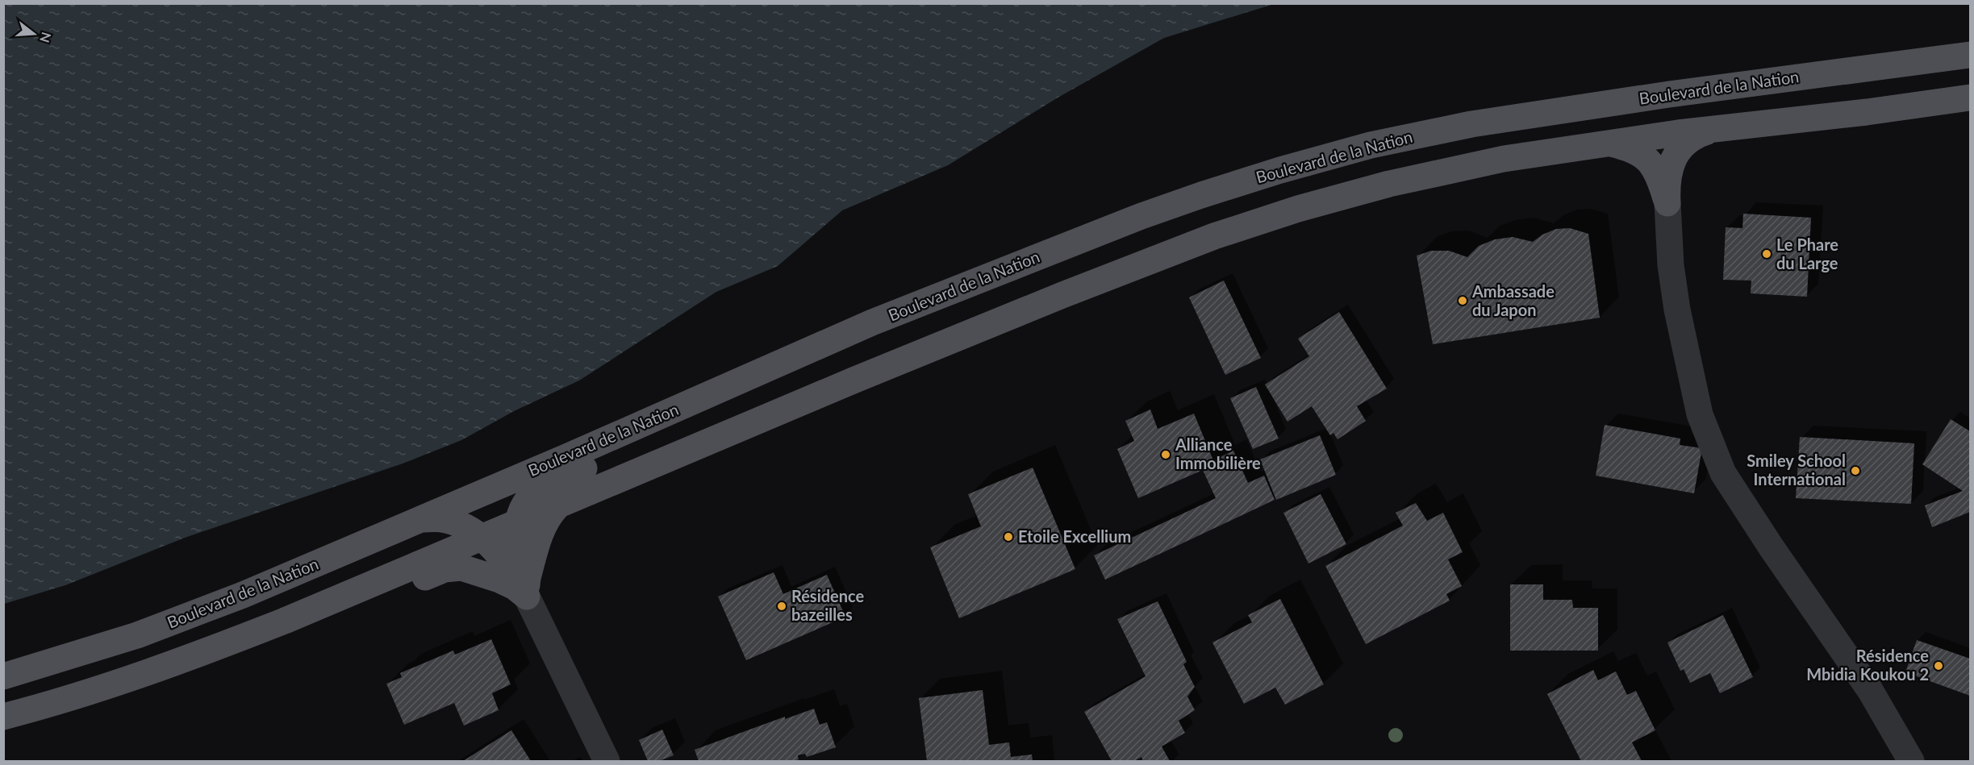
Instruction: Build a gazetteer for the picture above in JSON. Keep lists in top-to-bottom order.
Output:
{
  "streets": {
    "main road": ["Boulevard de la Nation"]
  },
  "places": [
    "Le Phare du Large",
    "Ambassade du Japon",
    "Alliance Immobilière",
    "Smiley School International",
    "Etoile Excellium",
    "Résidence bazeilles",
    "Résidence Mbidia Koukou 2"
  ],
  "north": "right"
}
